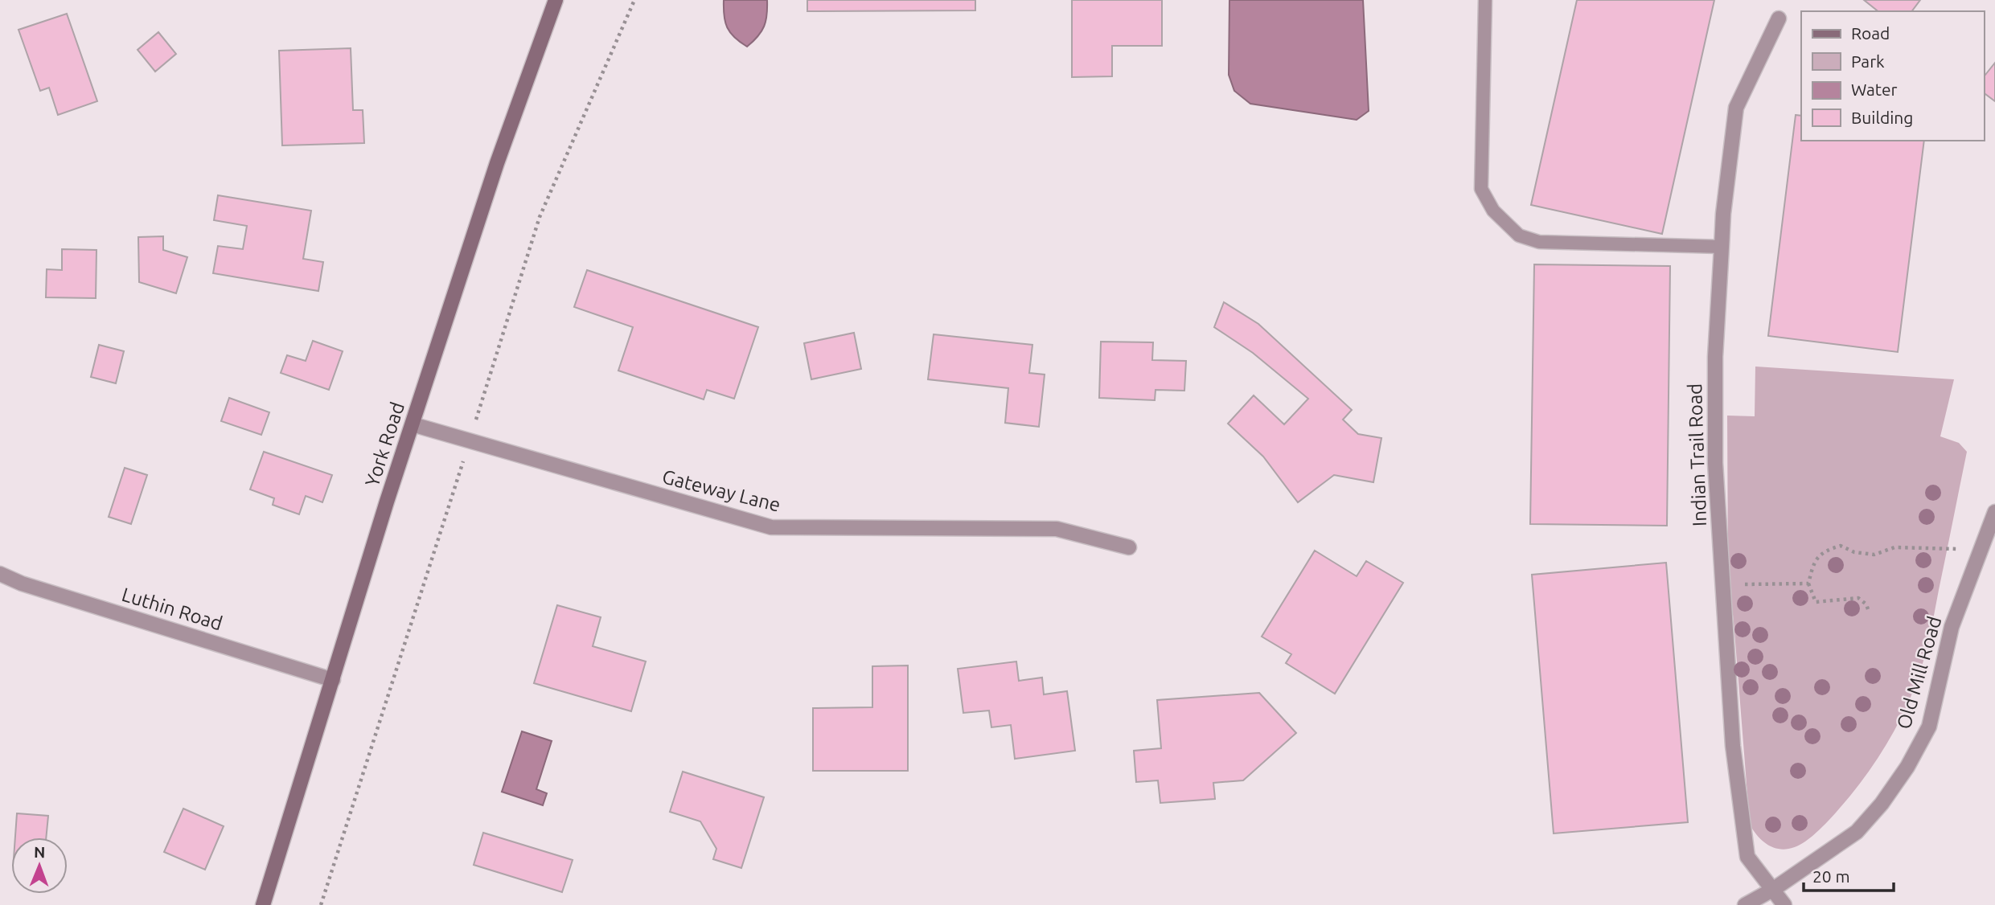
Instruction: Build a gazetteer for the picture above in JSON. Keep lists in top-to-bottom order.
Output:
{
  "streets": {
    "main road": ["York Road"],
    "street": [
      "Indian Trail Road",
      "Gateway Lane",
      "Luthin Road",
      "Old Mill Road"
    ]
  },
  "crossings": [
    ["York Road", "Gateway Lane"],
    ["York Road", "Luthin Road"],
    ["Indian Trail Road", "Old Mill Road"]
  ],
  "legend": [
    "Road",
    "Park",
    "Water",
    "Building"
  ],
  "scale_bar": "20 m",
  "north": "top"
}
